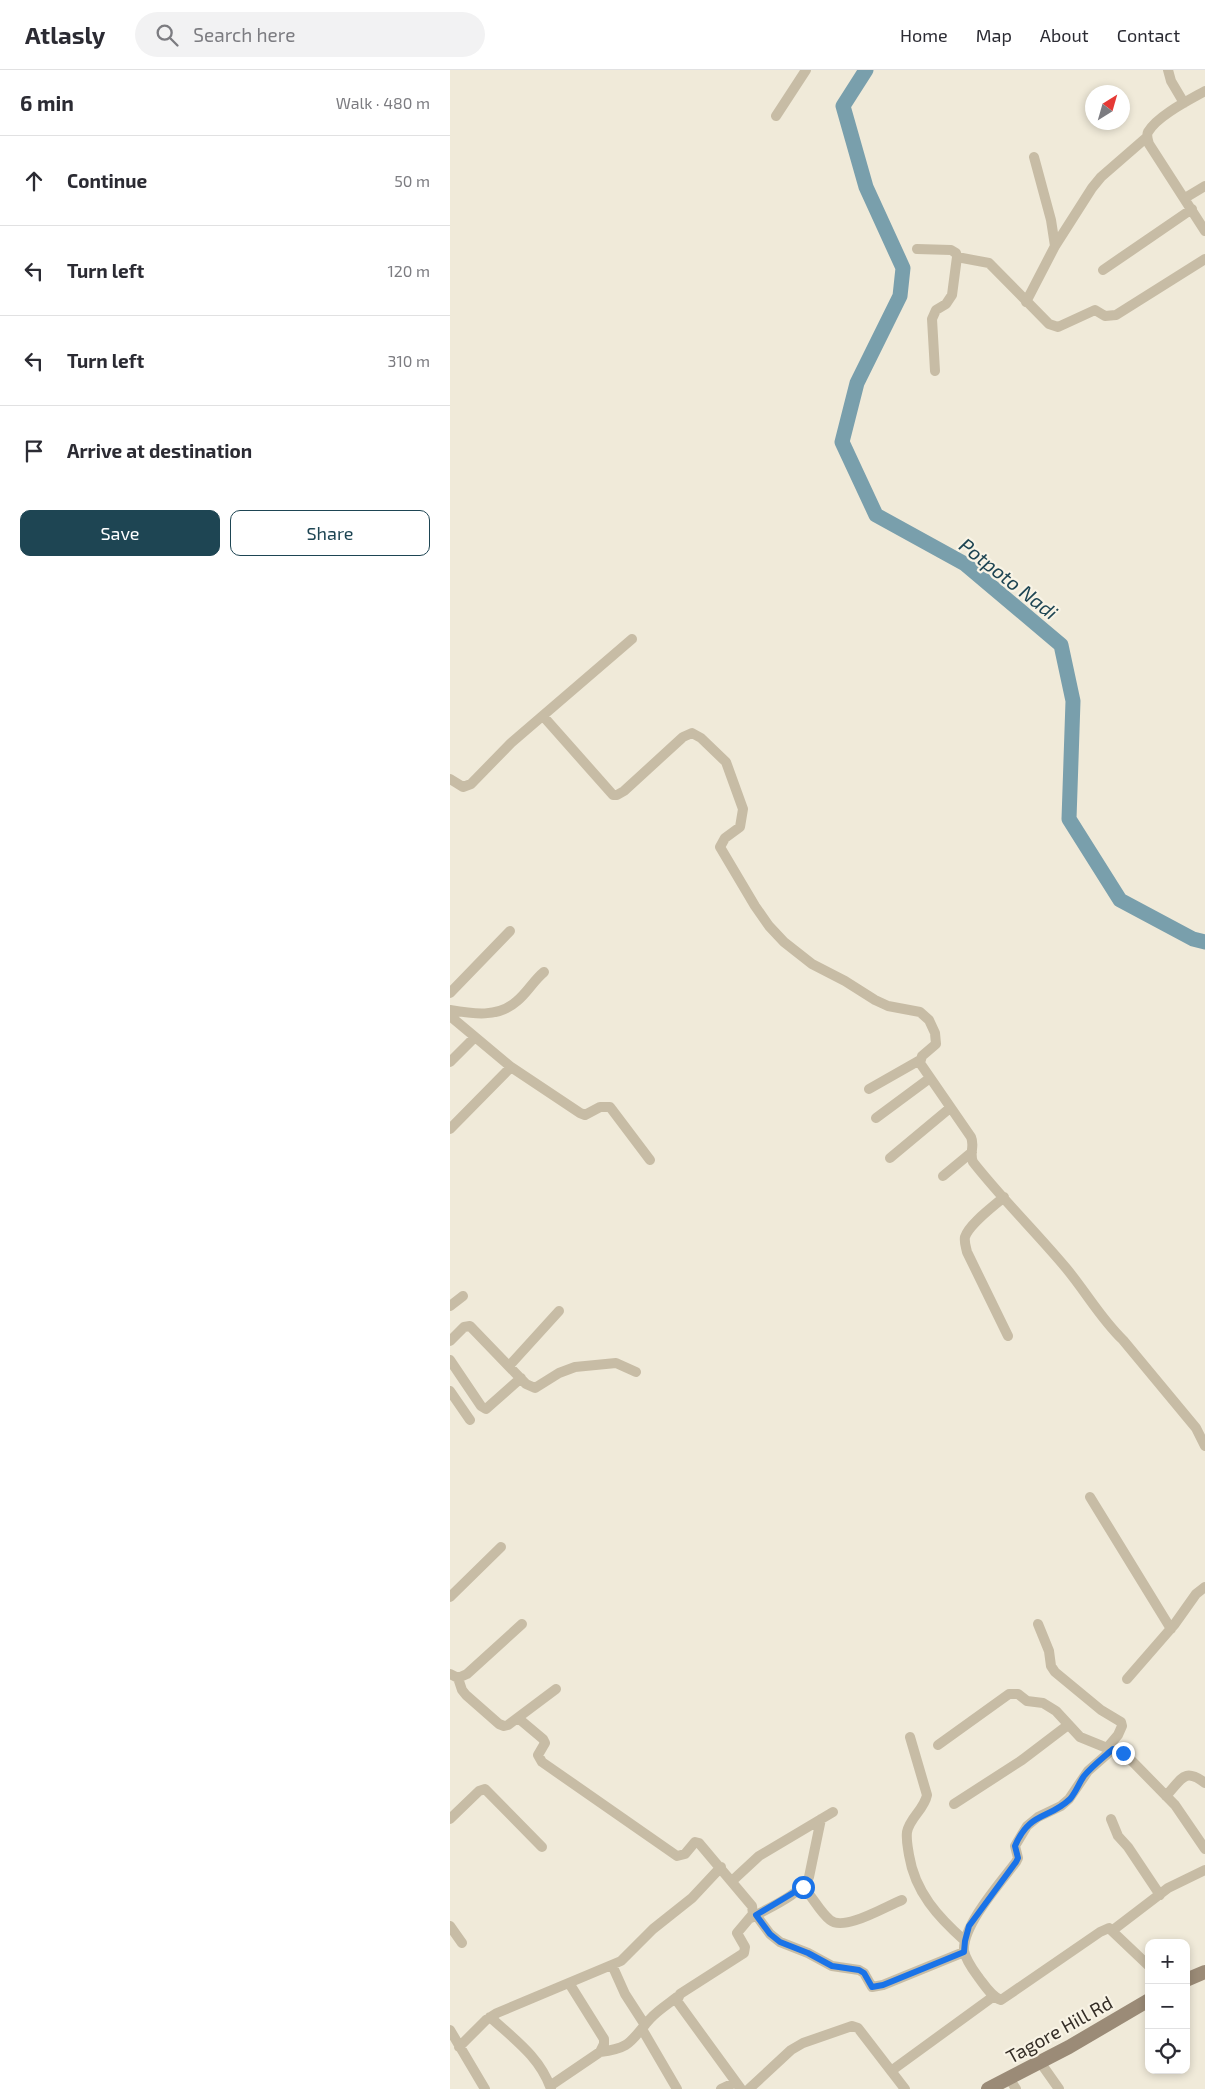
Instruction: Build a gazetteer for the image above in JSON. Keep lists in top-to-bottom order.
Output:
{
  "streets": {
    "main road": ["Tagore Hill Rd"]
  },
  "water": ["Potpoto Nadi"],
  "north": "top right",
  "page": {
    "header": "Atlasly",
    "search": "Search here",
    "nav": [
      "Home",
      "Map",
      "About",
      "Contact"
    ],
    "heading": ["6 min", "Walk · 480 m"],
    "list": [
      ["Continue", "50 m"],
      ["Turn left", "120 m"],
      ["Turn left", "310 m"],
      "Arrive at destination"
    ],
    "buttons": ["Save", "Share"],
    "map_buttons": ["+", "−"]
  }
}
